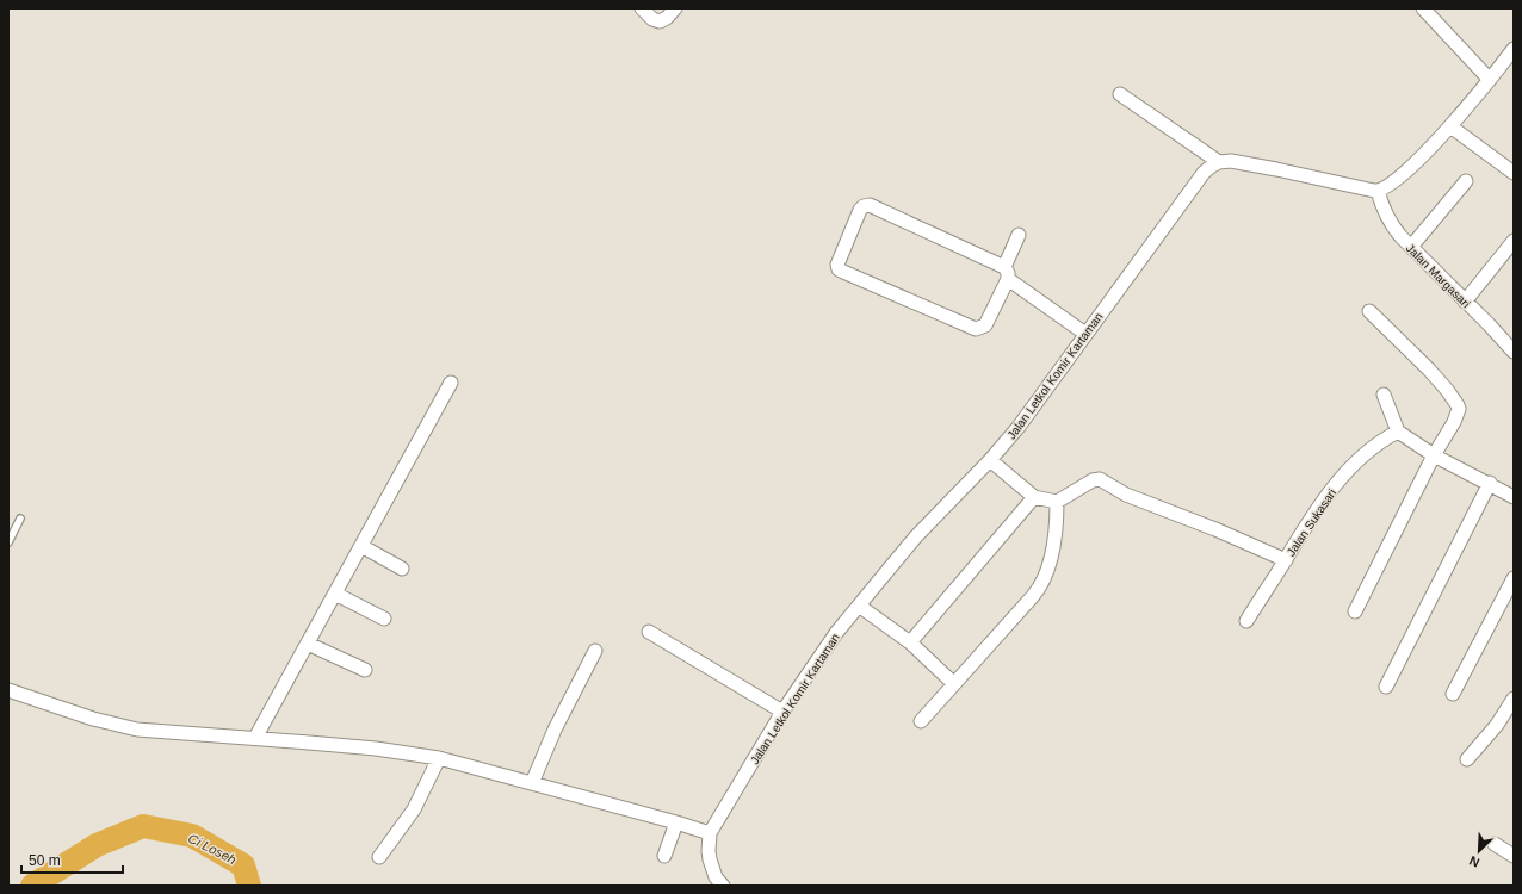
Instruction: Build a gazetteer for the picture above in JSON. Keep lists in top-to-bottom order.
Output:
{
  "streets": {
    "street": ["Jalan Margasari", "Jalan Letkol Komir Kartaman", "Jalan Sukasari"]
  },
  "water": ["Ci Loseh"],
  "scale_bar": "50 m",
  "north": "bottom left"
}
